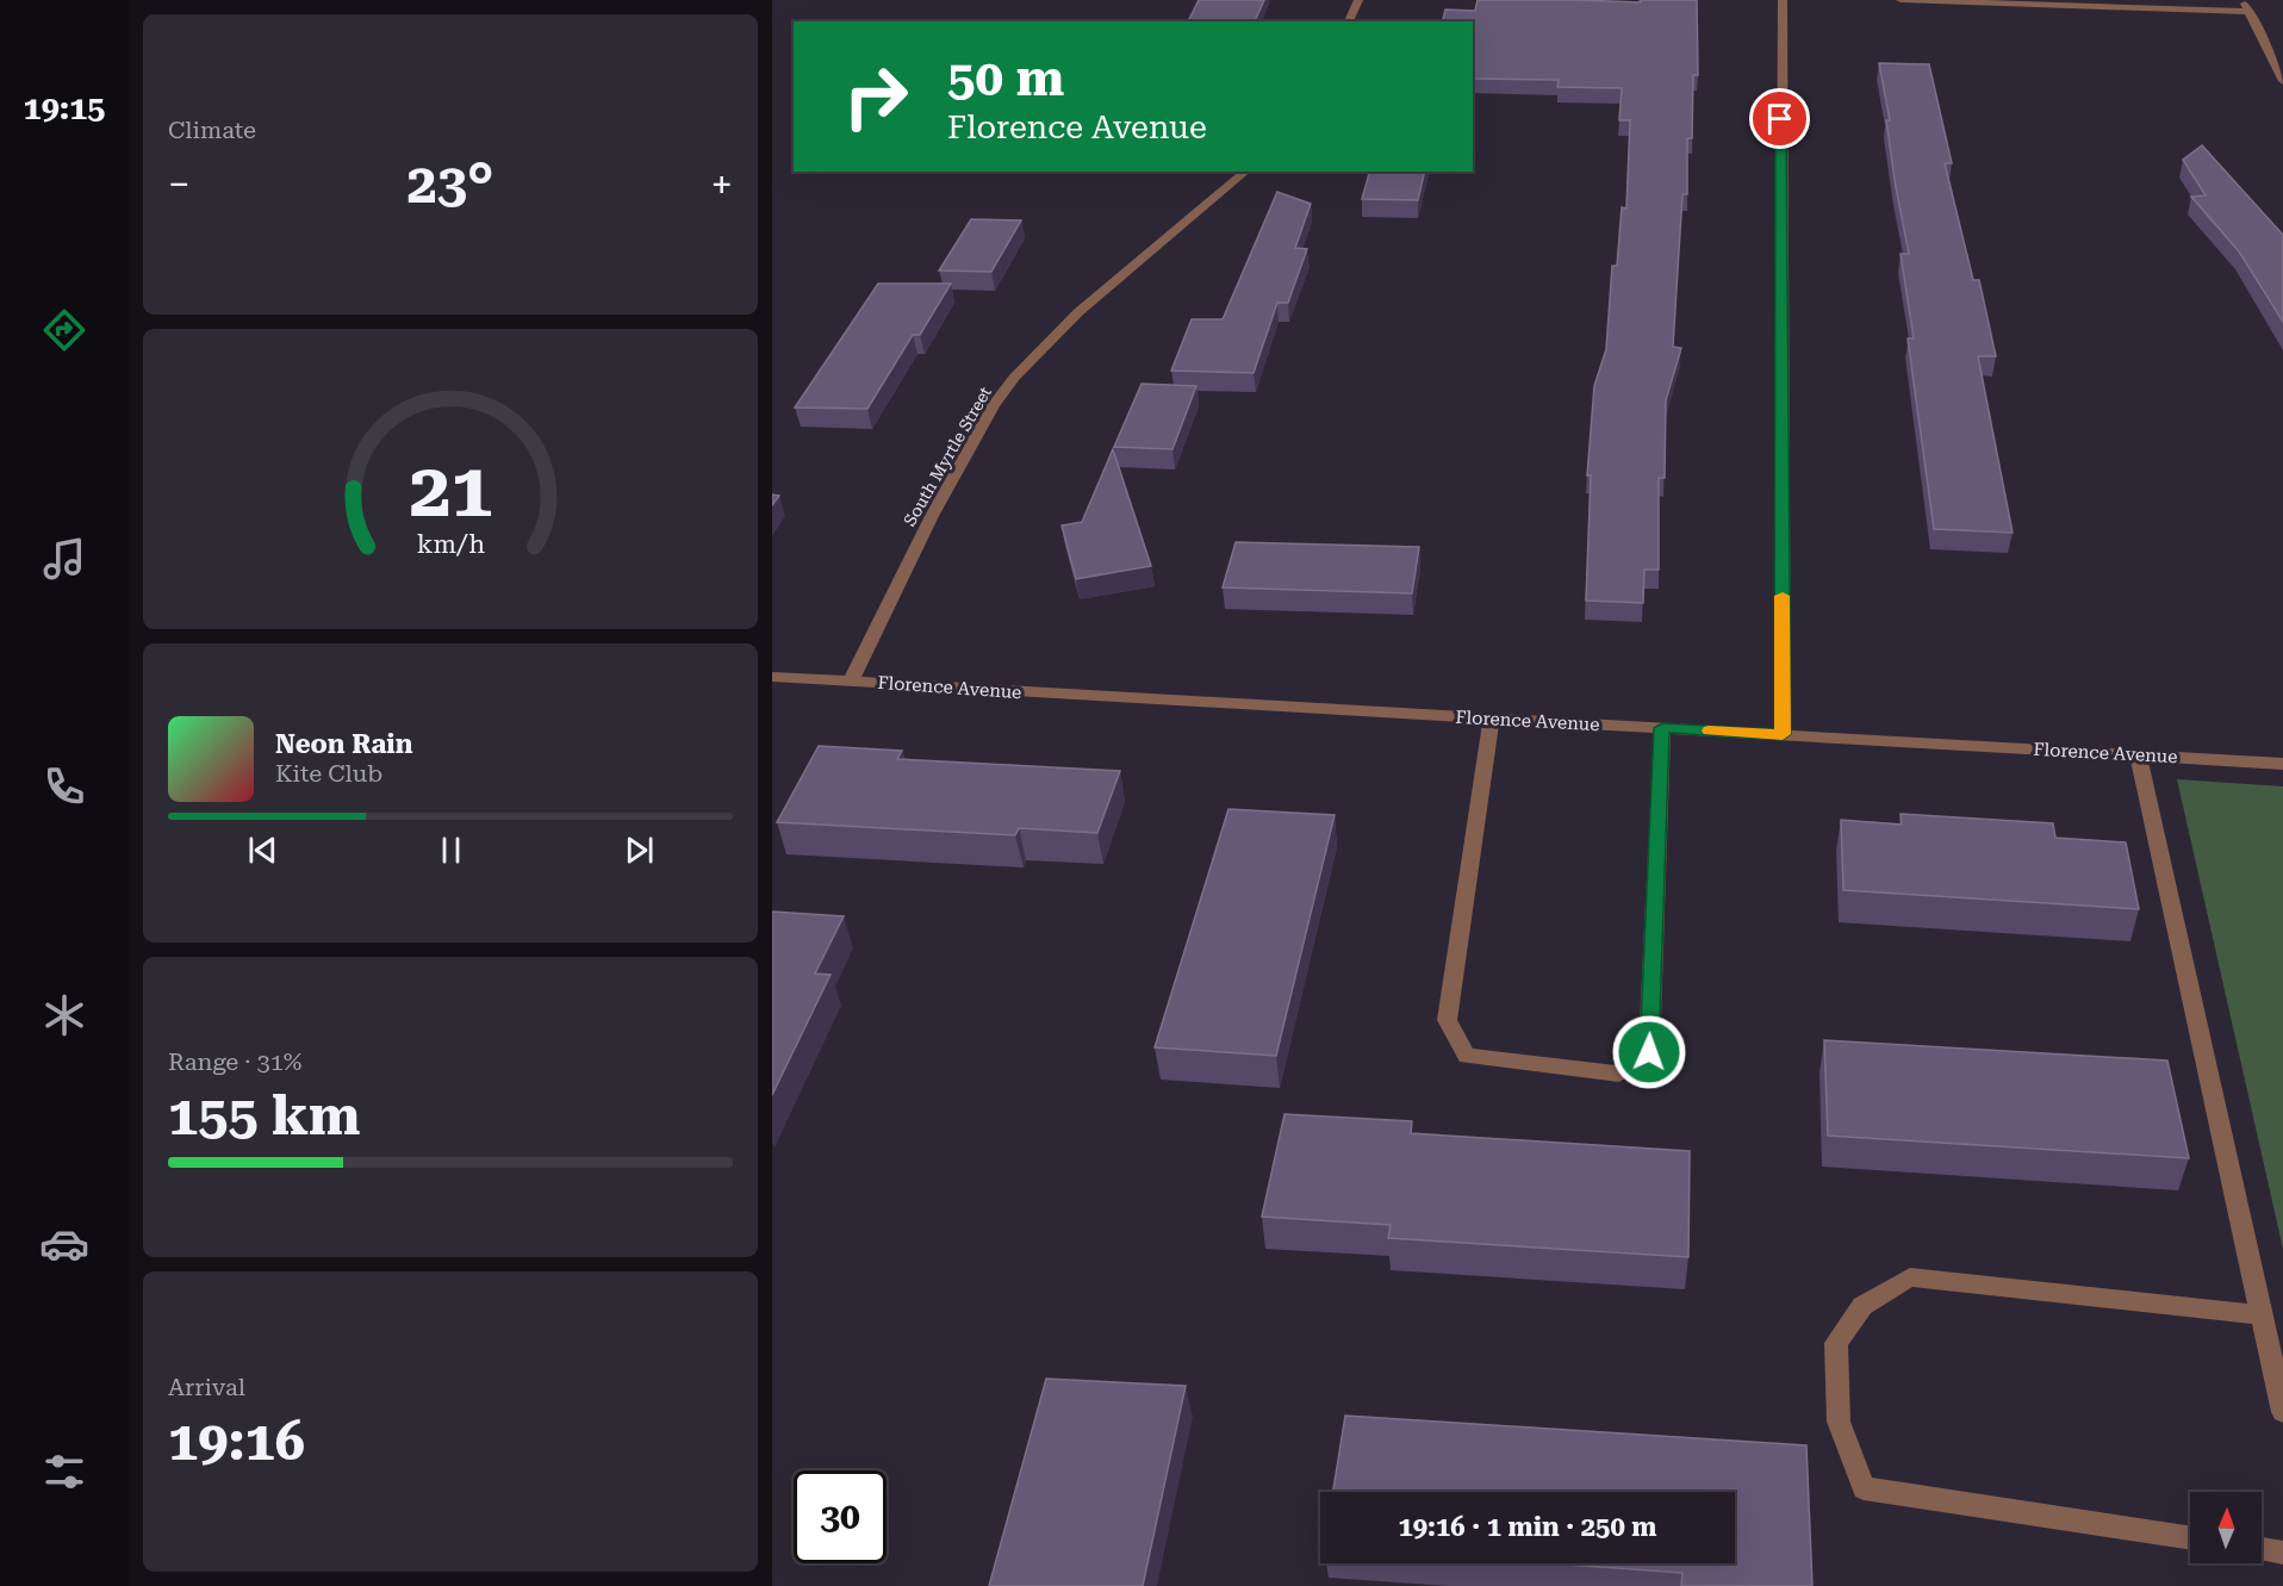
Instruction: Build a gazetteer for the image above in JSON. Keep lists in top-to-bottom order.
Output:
{
  "streets": {
    "street": ["South Myrtle Street", "Florence Avenue"]
  },
  "crossings": [
    ["South Myrtle Street", "Florence Avenue"]
  ],
  "north": "top",
  "page": {
    "tabs": "19:15",
    "tile": [
      "Climate",
      ["Range · 31%", "155 km"],
      ["Arrival", "19:16"]
    ],
    "turn": ["50 m", "Florence Avenue"],
    "heat": ["−", "23°", "+"],
    "song": ["Neon Rain", "Kite Club"],
    "limit": "30",
    "trip": "19:16 · 1 min · 250 m",
    "gauge": ["21", "km/h"]
  }
}
